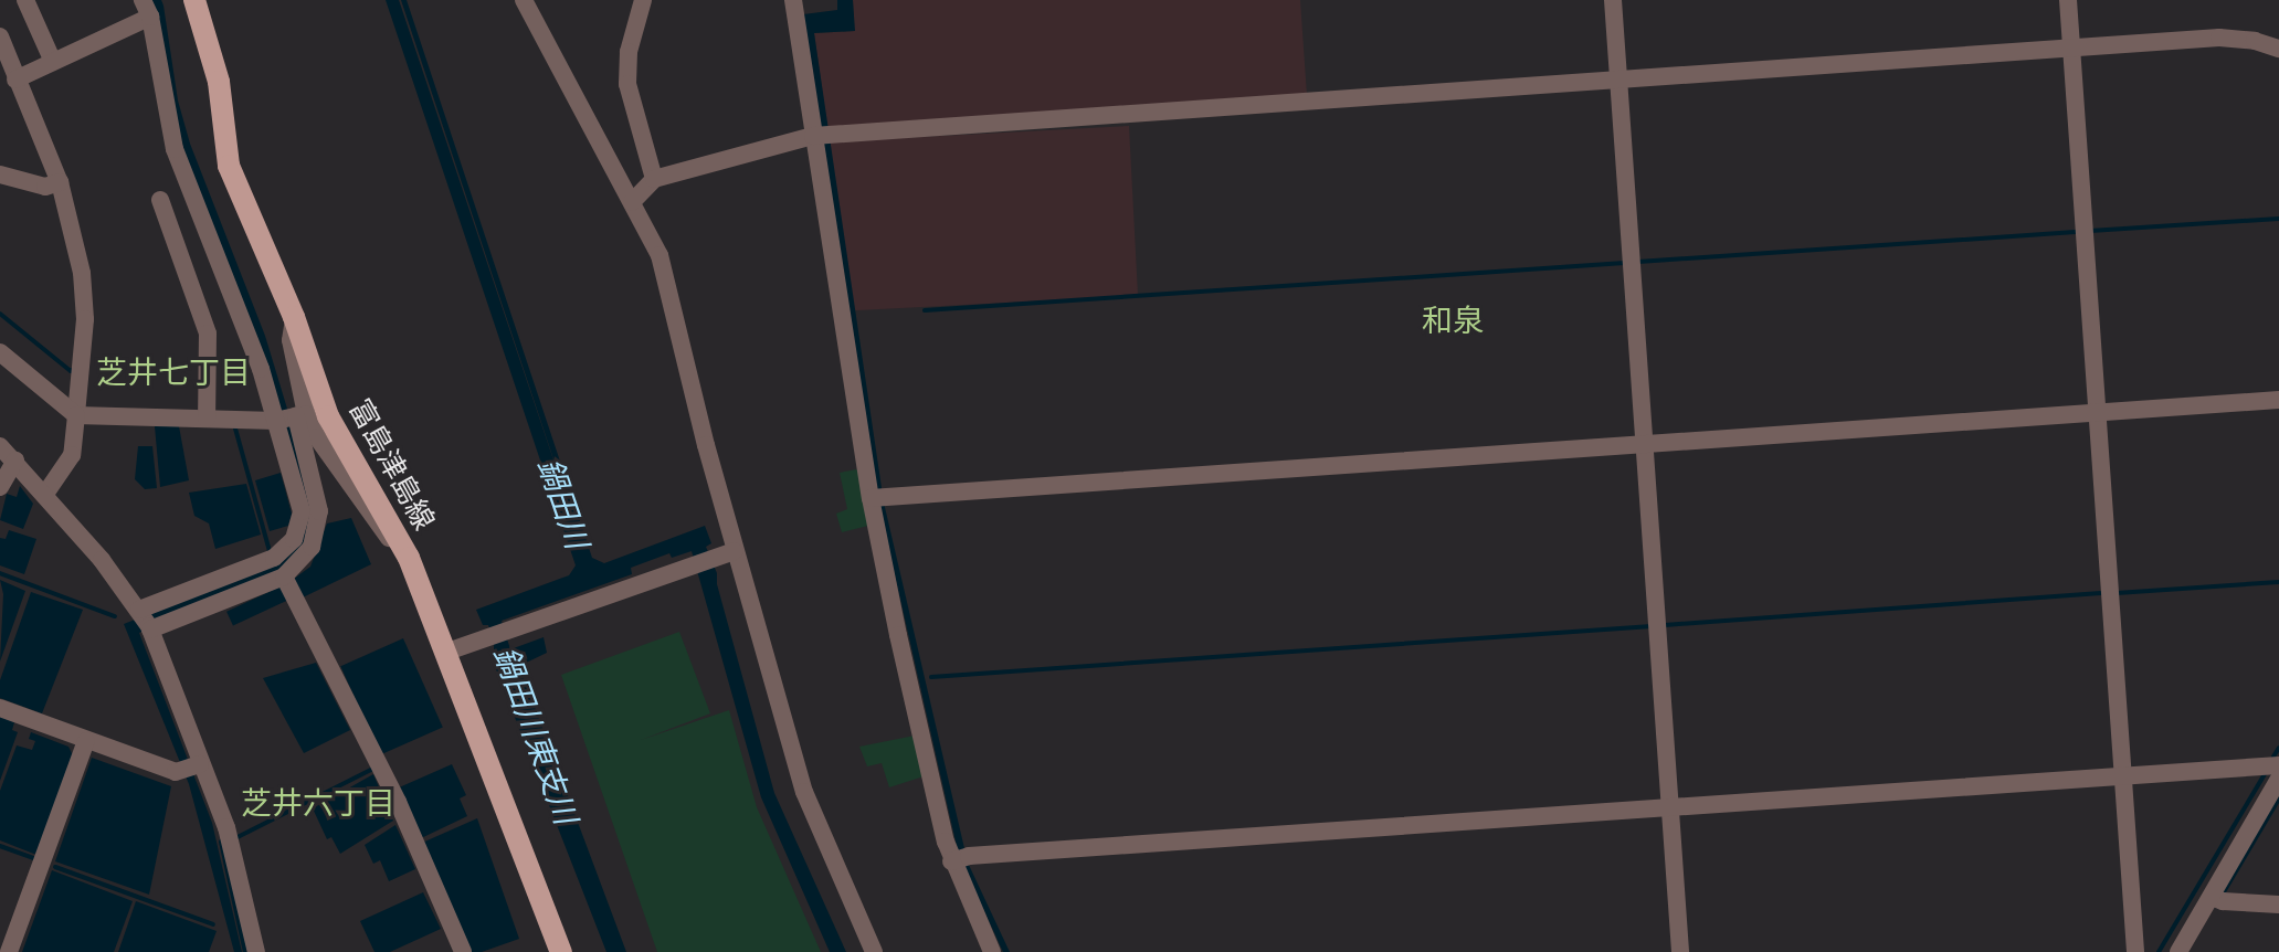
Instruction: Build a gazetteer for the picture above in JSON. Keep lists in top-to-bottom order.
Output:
{
  "streets": {
    "main road": ["富島津島線"]
  },
  "districts": ["和泉", "芝井七丁目", "芝井六丁目"],
  "water": ["鍋田川", "鍋田川東支川"]
}
